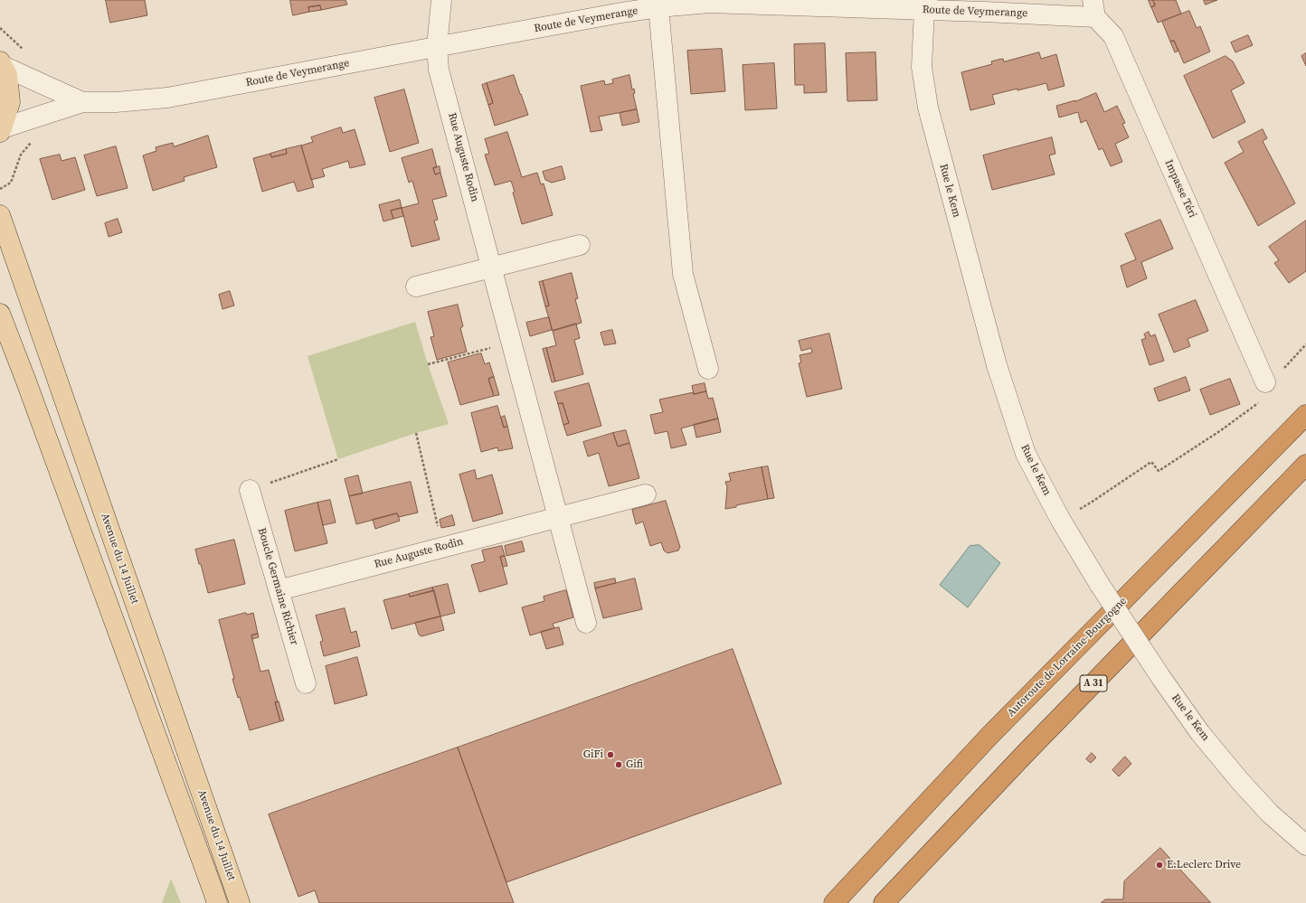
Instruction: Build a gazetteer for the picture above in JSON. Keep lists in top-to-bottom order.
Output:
{
  "streets": {
    "highway": ["Autoroute de Lorraine-Bourgogne", "A 31"],
    "main road": ["Avenue du 14 Juillet"],
    "street": [
      "Route de Veymerange",
      "Rue Auguste Rodin",
      "Impasse Téri",
      "Rue le Kem",
      "Boucle Germaine Richier"
    ]
  },
  "crossings": [
    ["Route de Veymerange", "Rue Auguste Rodin"],
    ["Route de Veymerange", "Impasse Téri"],
    ["Route de Veymerange", "Rue le Kem"],
    ["Rue Auguste Rodin", "Boucle Germaine Richier"]
  ],
  "places": ["GiFi", "Gifi", "E.Leclerc Drive"]
}
